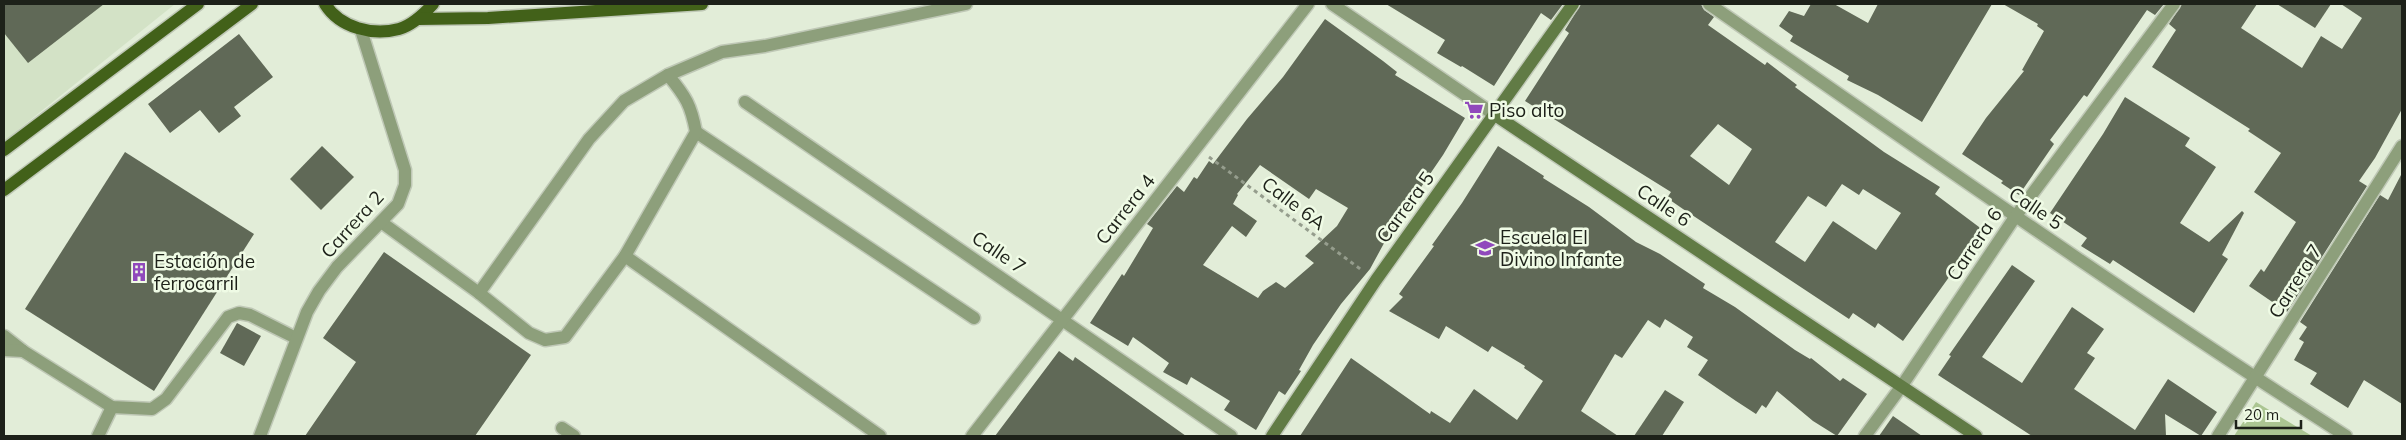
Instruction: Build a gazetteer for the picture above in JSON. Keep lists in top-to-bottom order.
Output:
{
  "streets": {
    "street": [
      "Calle 6",
      "Carrera 5",
      "Calle 5",
      "Carrera 4",
      "Carrera 2",
      "Carrera 6",
      "Calle 7",
      "Carrera 7"
    ],
    "path": ["Calle 6A"]
  },
  "crossings": [
    ["Calle 6A", "Carrera 5"],
    ["Calle 6A", "Carrera 4"],
    ["Calle 6", "Carrera 5"],
    ["Calle 6", "Carrera 6"],
    ["Calle 5", "Carrera 6"],
    ["Calle 5", "Carrera 7"],
    ["Carrera 4", "Calle 7"]
  ],
  "places": {
    "supermarket": ["Piso alto"],
    "school or university": ["Escuela El Divino Infante"],
    "building": ["Estación de ferrocarril"]
  },
  "scale_bar": "20 m"
}
